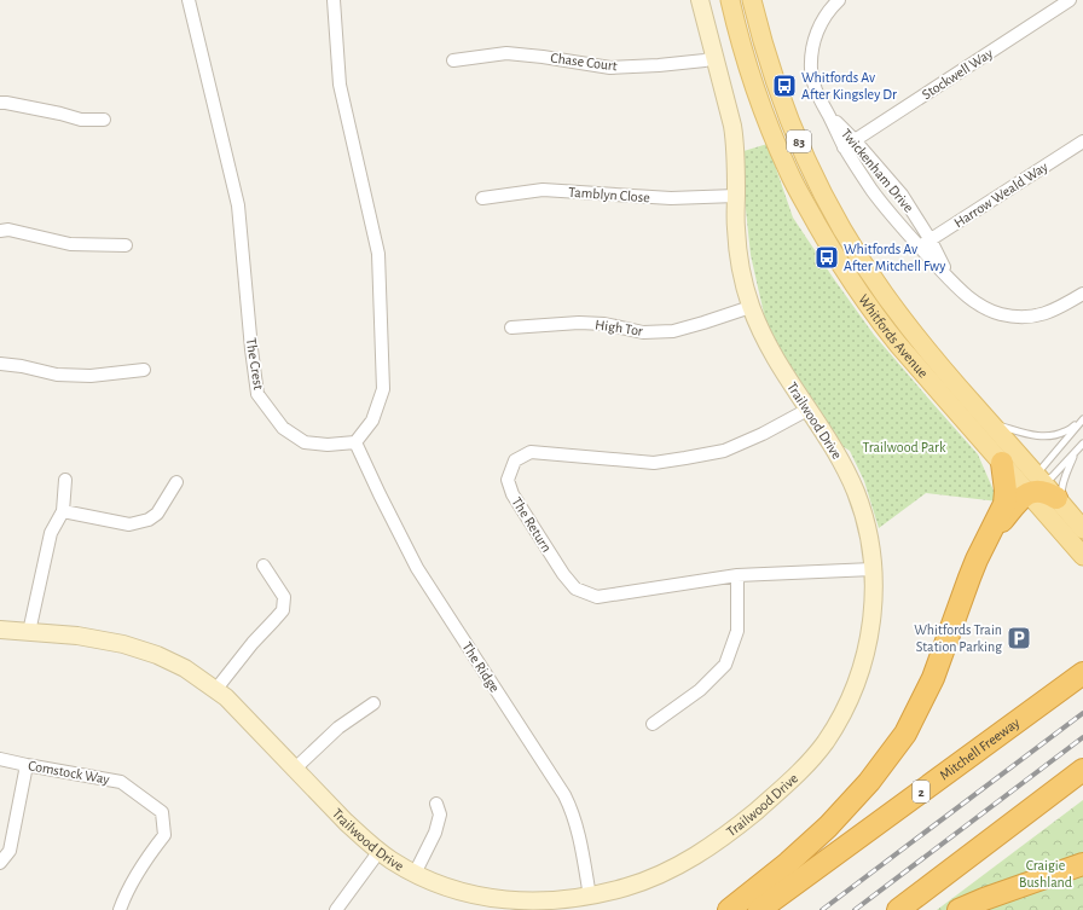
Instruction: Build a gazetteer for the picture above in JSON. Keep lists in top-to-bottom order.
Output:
{
  "streets": {
    "highway": ["Mitchell Freeway", "2"],
    "main road": ["83", "Whitfords Avenue"],
    "street": [
      "Chase Court",
      "Stockwell Way",
      "Twickenham Drive",
      "Tamblyn Close",
      "Harrow Weald Way",
      "High Tor",
      "The Crest",
      "Trailwood Drive",
      "The Return",
      "The Ridge",
      "Comstock Way"
    ]
  },
  "crossings": [
    ["Chase Court", "Trailwood Drive"],
    ["Stockwell Way", "Twickenham Drive"],
    ["Twickenham Drive", "Harrow Weald Way"],
    ["Tamblyn Close", "Trailwood Drive"],
    ["High Tor", "Trailwood Drive"],
    ["The Crest", "The Ridge"],
    ["Trailwood Drive", "The Return"],
    ["Trailwood Drive", "The Ridge"]
  ],
  "parks": ["Trailwood Park", "Craigie Bushland"],
  "places": {
    "bus stop": ["Whitfords Av After Kingsley Dr", "Whitfords Av After Mitchell Fwy"],
    "parking": ["Whitfords Train Station Parking"]
  }
}
